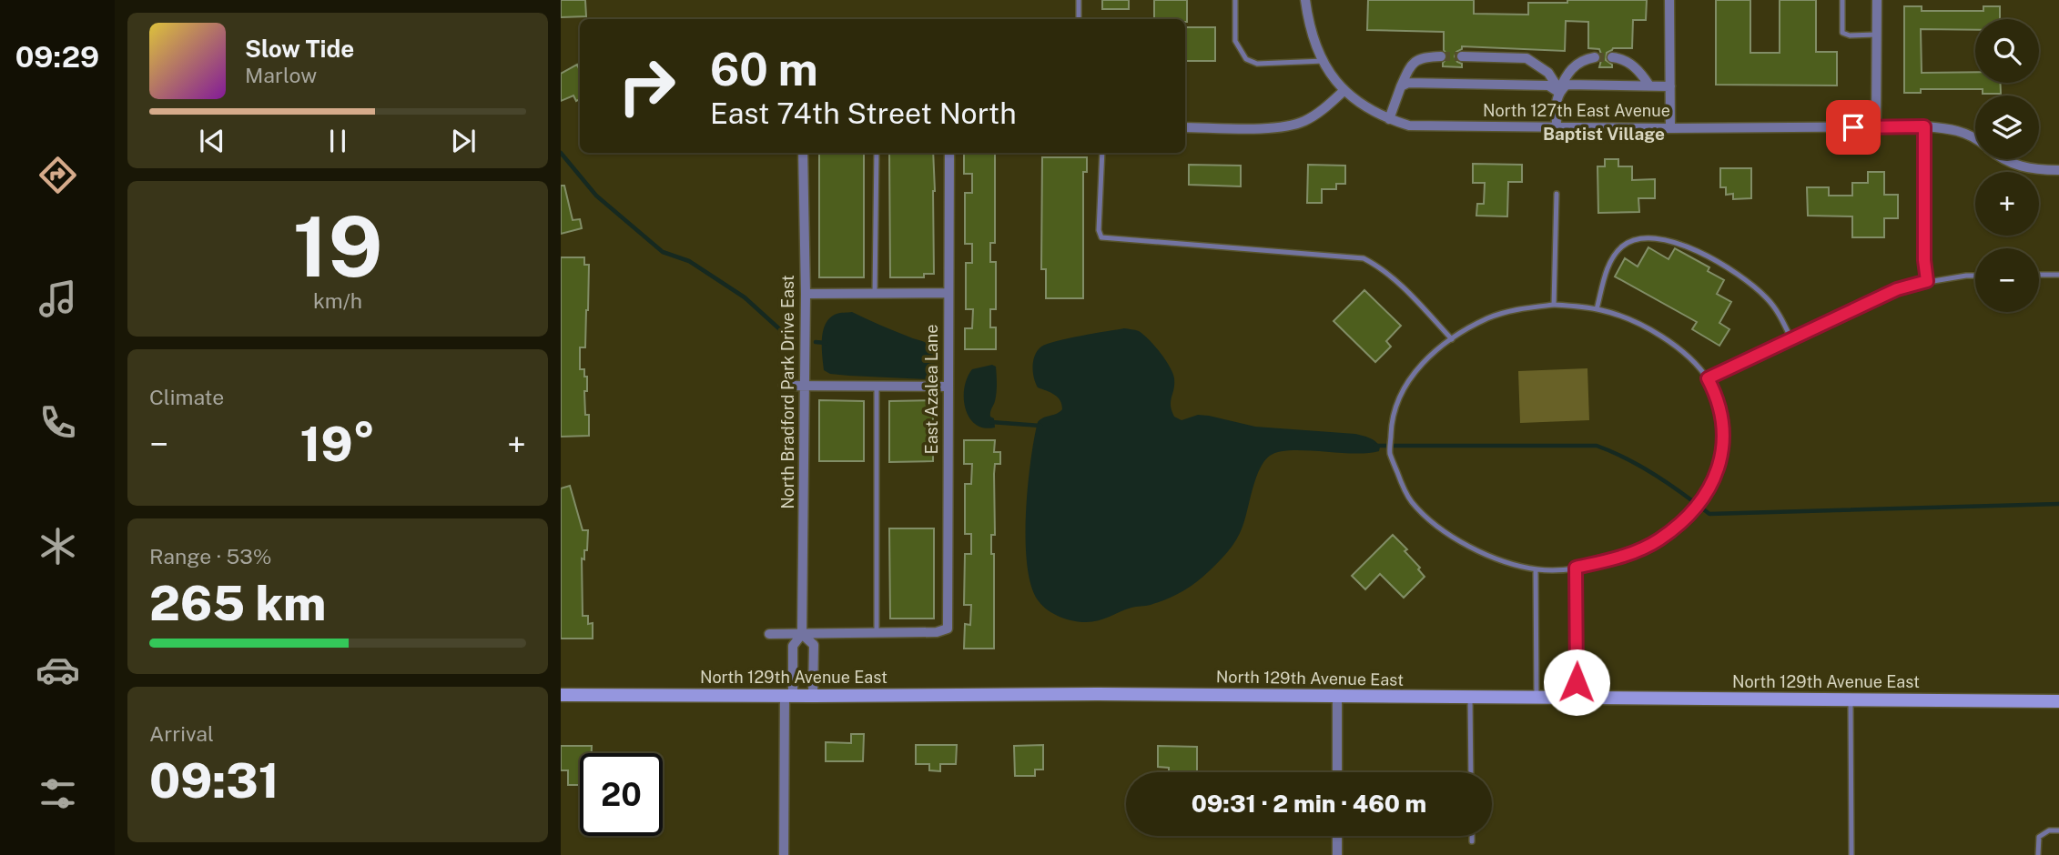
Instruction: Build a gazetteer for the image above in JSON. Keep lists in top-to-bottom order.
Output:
{
  "streets": {
    "street": [
      "North 127th East Avenue",
      "East Azalea Lane",
      "North Bradford Park Drive East",
      "North 129th Avenue East"
    ]
  },
  "crossings": [
    ["North Bradford Park Drive East", "North 129th Avenue East"]
  ],
  "districts": ["Baptist Village"],
  "page": {
    "tabs": "09:29",
    "map_buttons": ["+", "−"],
    "turn": ["60 m", "East 74th Street North"],
    "song": ["Slow Tide", "Marlow"],
    "tile": [
      ["19", "km/h"],
      "Climate",
      ["Range · 53%", "265 km"],
      ["Arrival", "09:31"]
    ],
    "heat": ["−", "19°", "+"],
    "limit": "20",
    "trip": "09:31 · 2 min · 460 m"
  }
}
